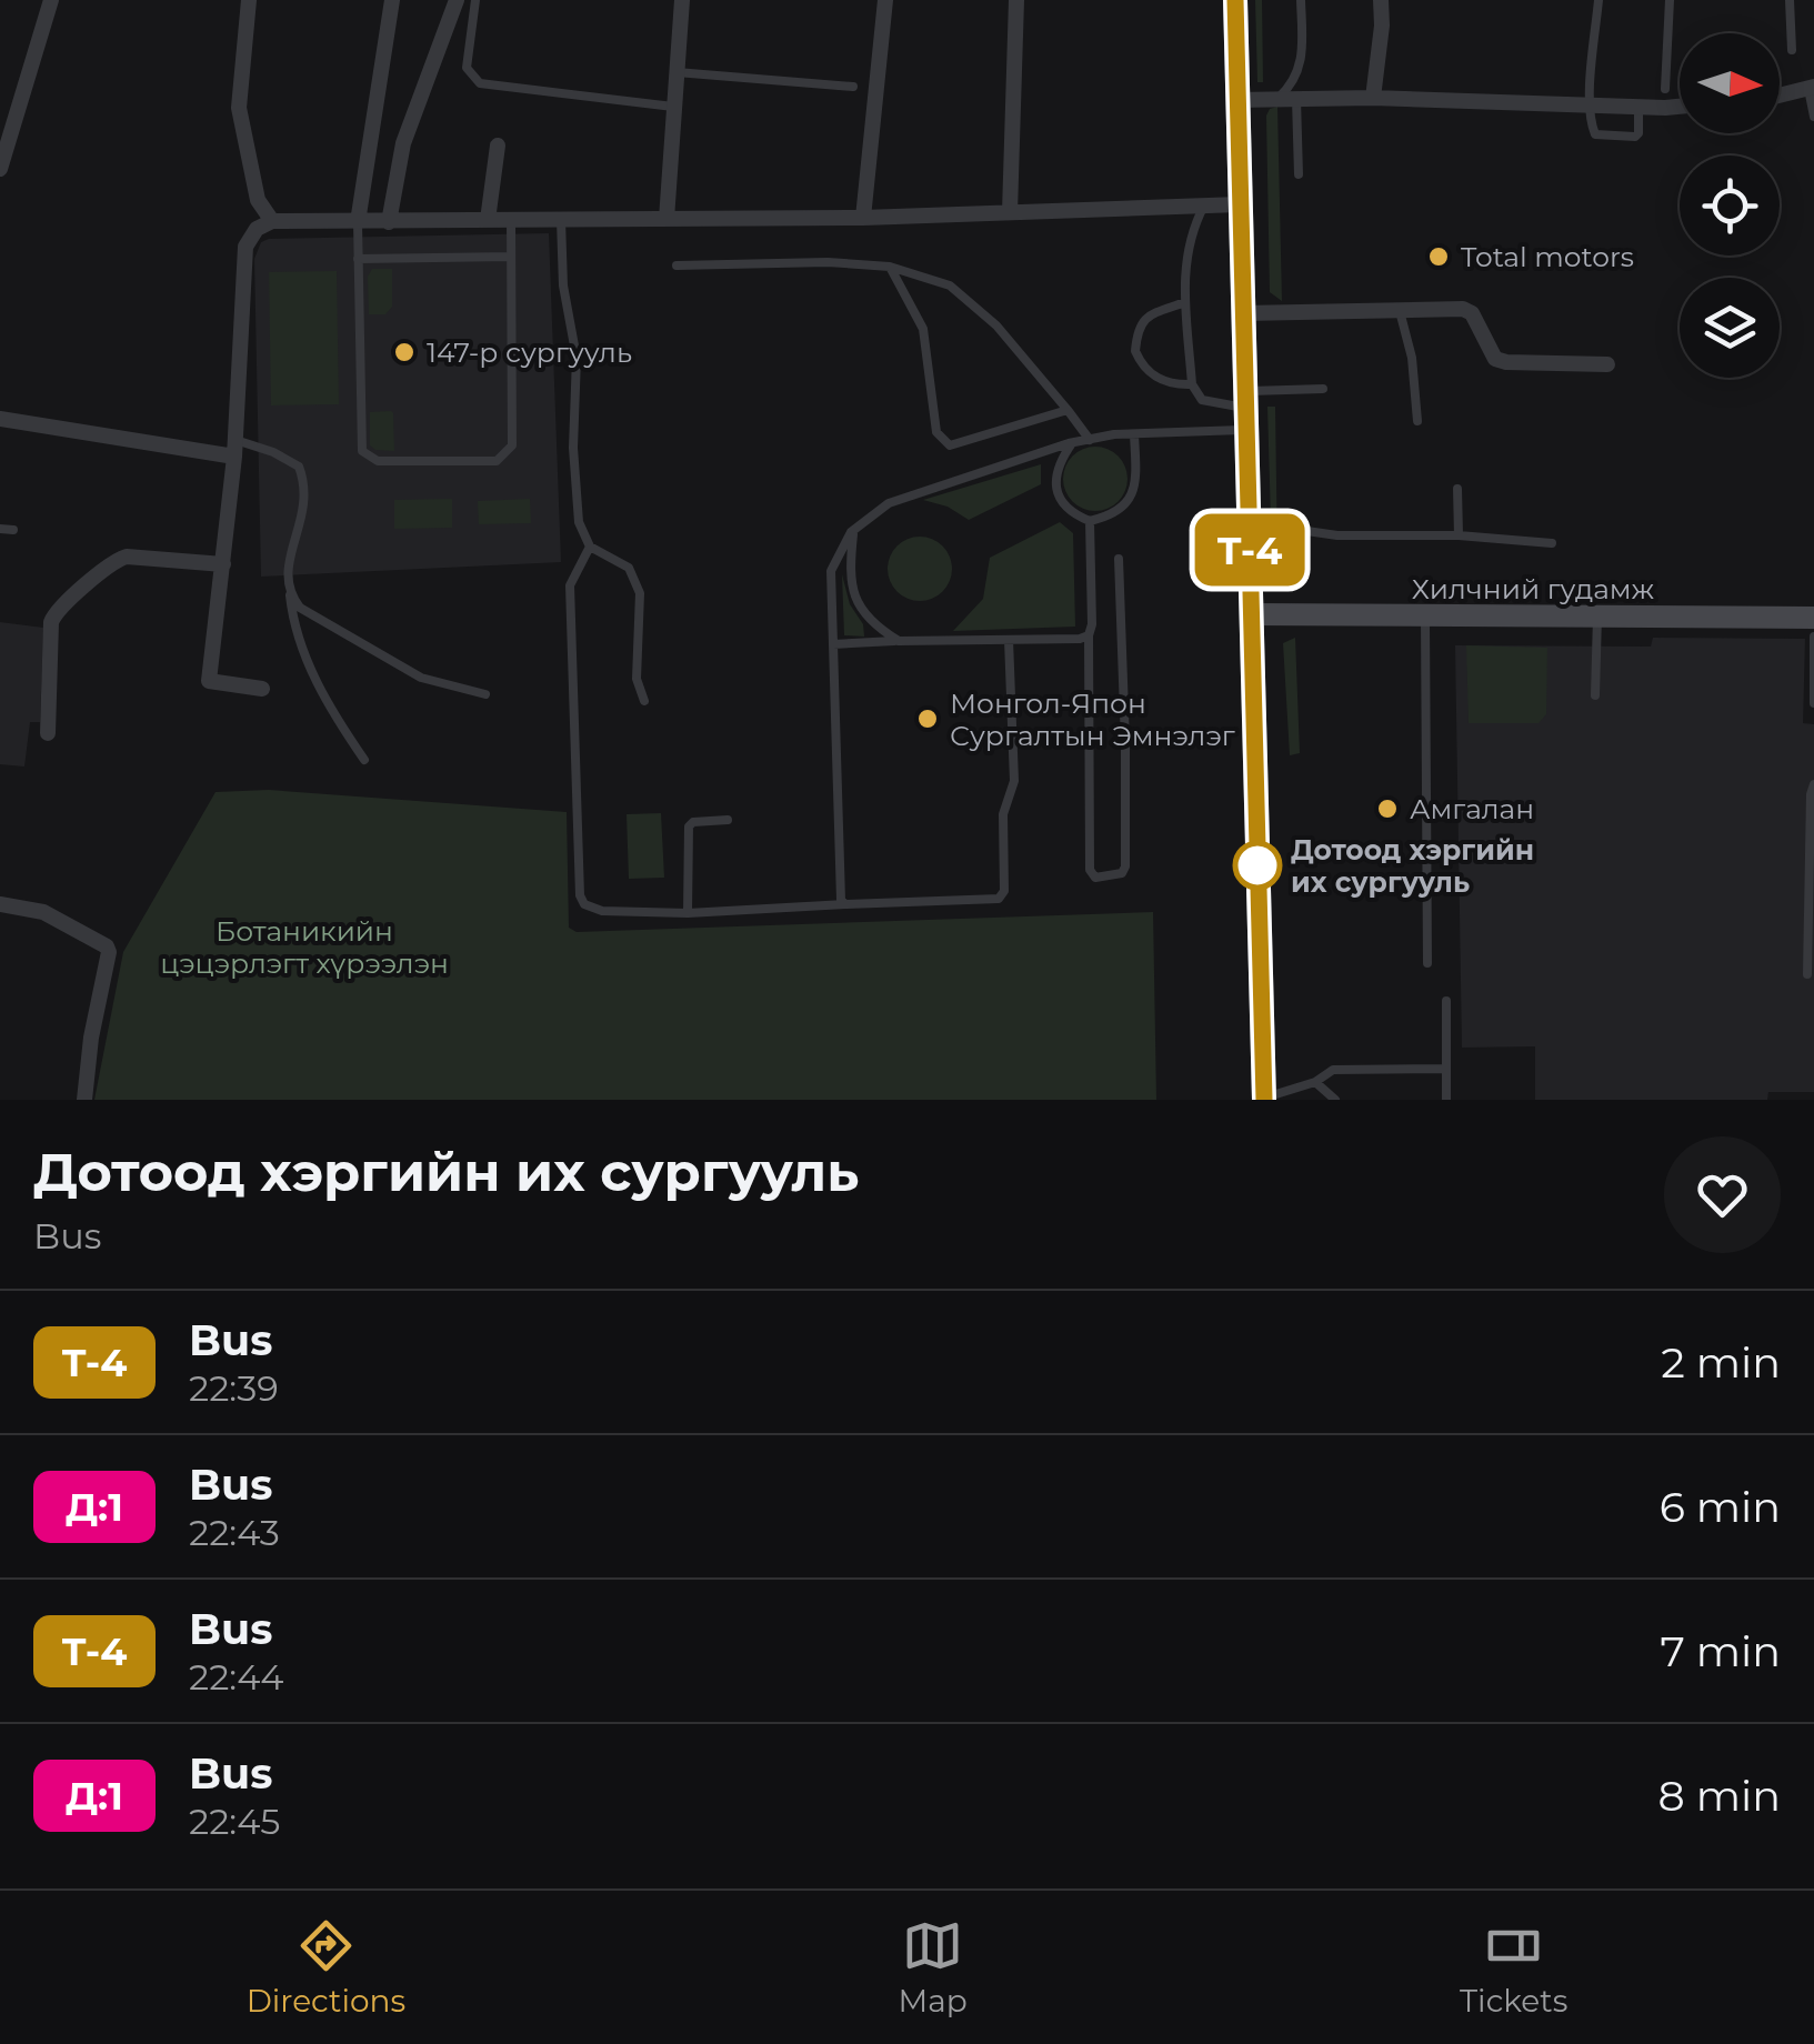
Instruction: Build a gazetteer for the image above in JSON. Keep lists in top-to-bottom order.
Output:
{
  "streets": {
    "main road": ["Хилчний гудамж"]
  },
  "parks": ["Ботаникийн цэцэрлэгт хүрээлэн"],
  "places": [
    "Total motors",
    "147-р сургууль",
    "Монгол-Япон Сургалтын Эмнэлэг",
    "Амгалан",
    "Дотоод хэргийн их сургууль"
  ],
  "lines": ["bus line Т-4"],
  "north": "right",
  "page": {
    "on_map": "Т-4",
    "heading": ["Дотоод хэргийн их сургууль", "Bus"],
    "list": [
      {
        "mark": "Т-4",
        "name": "Bus",
        "note": "22:39",
        "value": "2 min"
      },
      {
        "mark": "Д:1",
        "name": "Bus",
        "note": "22:43",
        "value": "6 min"
      },
      {
        "mark": "Т-4",
        "name": "Bus",
        "note": "22:44",
        "value": "7 min"
      },
      {
        "mark": "Д:1",
        "name": "Bus",
        "note": "22:45",
        "value": "8 min"
      }
    ],
    "tabs": ["Directions", "Map", "Tickets"]
  }
}
